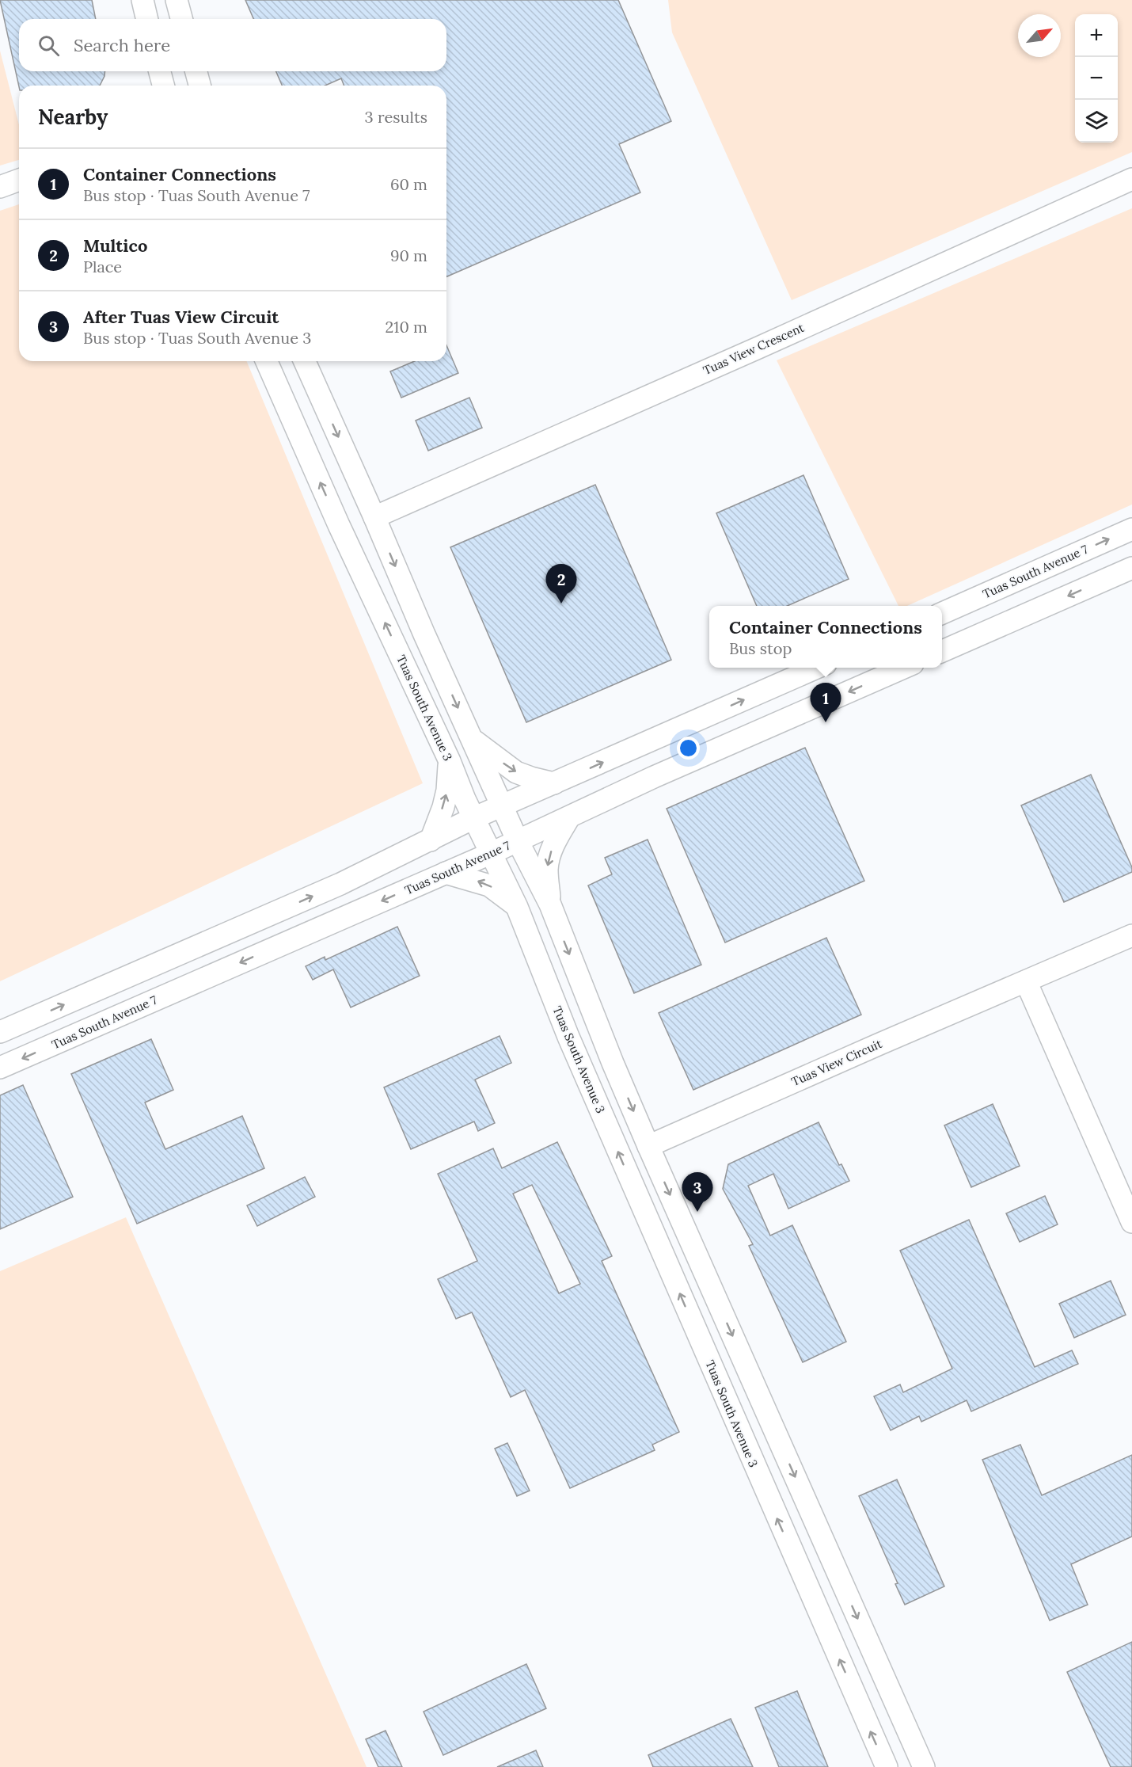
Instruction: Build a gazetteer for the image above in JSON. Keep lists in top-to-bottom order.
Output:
{
  "streets": {
    "street": [
      "Tuas View Crescent",
      "Tuas South Avenue 7",
      "Tuas South Avenue 3",
      "Tuas View Circuit"
    ]
  },
  "crossings": [
    ["Tuas South Avenue 7", "Tuas South Avenue 3"]
  ],
  "north": "top right",
  "page": {
    "map_buttons": ["+", "−"],
    "search": "Search here",
    "heading": ["Nearby", "3 results"],
    "list": [
      {
        "mark": "1",
        "name": "Container Connections",
        "note": "Bus stop · Tuas South Avenue 7",
        "value": "60 m"
      },
      {
        "mark": "2",
        "name": "Multico",
        "note": "Place",
        "value": "90 m"
      },
      {
        "mark": "3",
        "name": "After Tuas View Circuit",
        "note": "Bus stop · Tuas South Avenue 3",
        "value": "210 m"
      }
    ],
    "pins": ["2", "1", "3"],
    "popup": ["Container Connections", "Bus stop"]
  }
}
